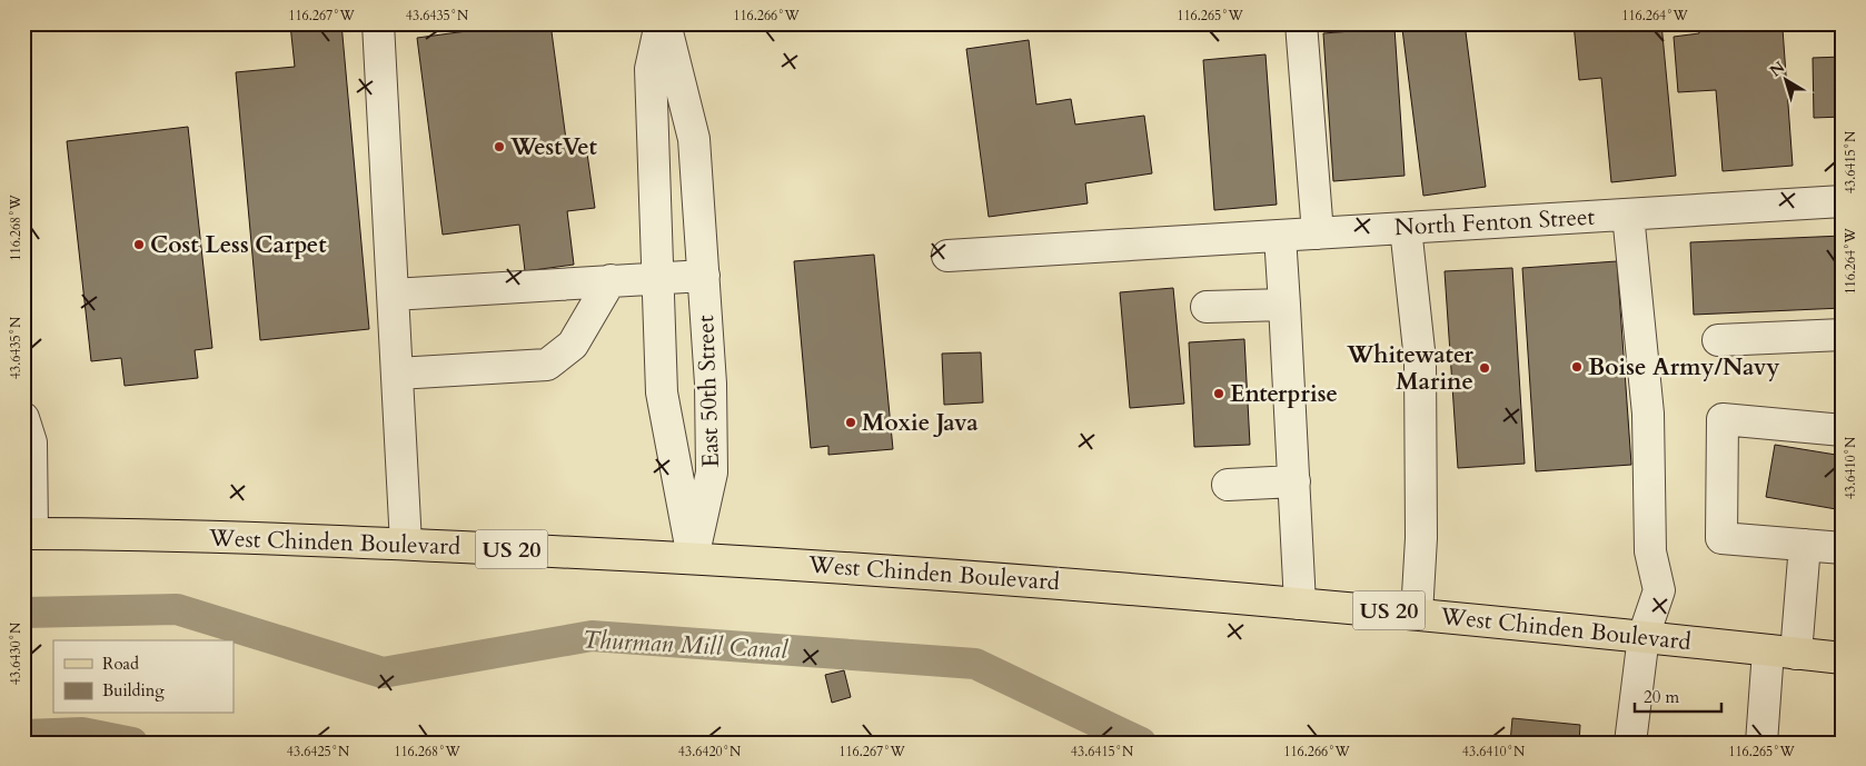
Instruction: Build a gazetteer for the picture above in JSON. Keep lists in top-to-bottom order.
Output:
{
  "streets": {
    "main road": ["West Chinden Boulevard", "US 20"],
    "street": ["North Fenton Street", "East 50th Street"]
  },
  "crossings": [
    ["East 50th Street", "West Chinden Boulevard"]
  ],
  "water": ["Thurman Mill Canal"],
  "places": [
    "WestVet",
    "Cost Less Carpet",
    "Boise Army/Navy",
    "Whitewater Marine",
    "Enterprise",
    "Moxie Java"
  ],
  "legend": ["Road", "Building"],
  "scale_bar": "20 m",
  "north": "top left",
  "coordinates": [
    "116.267°W",
    "43.6435°N",
    "116.266°W",
    "116.265°W",
    "116.264°W",
    "43.6415°N",
    "116.268°W",
    "43.6410°N",
    "43.6430°N",
    "43.6425°N",
    "43.6420°N"
  ]
}
